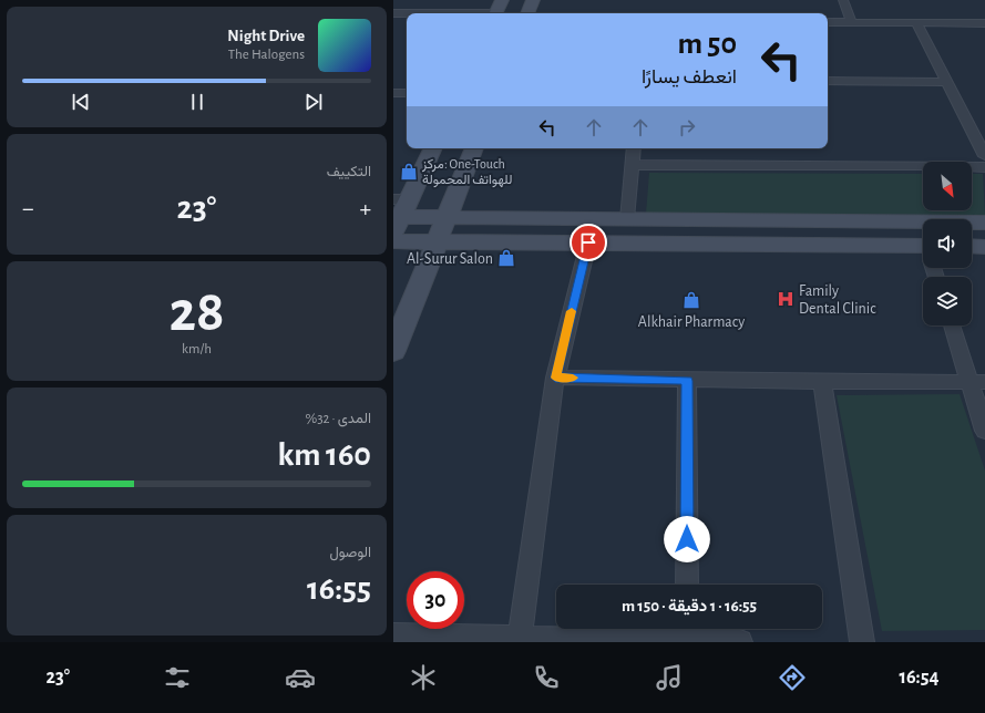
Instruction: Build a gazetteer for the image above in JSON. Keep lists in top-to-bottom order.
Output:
{
  "places": {
    "shop": ["مركز: One-Touch للهواتف المحمولة", "Al-Surur Salon", "Alkhair Pharmacy"],
    "hospital": ["Family Dental Clinic"]
  },
  "north": "bottom right",
  "page": {
    "turn": ["50 m", "انعطف يسارًا"],
    "song": ["Night Drive", "The Halogens"],
    "tile": [
      "التكييف",
      ["28", "km/h"],
      ["المدى · 32%", "160 km"],
      ["الوصول", "16:55"]
    ],
    "heat": ["−", "23°", "+"],
    "limit": "30",
    "trip": "16:55 · 1 دقيقة · 150 m",
    "tabs": ["16:54", "23°"]
  }
}
